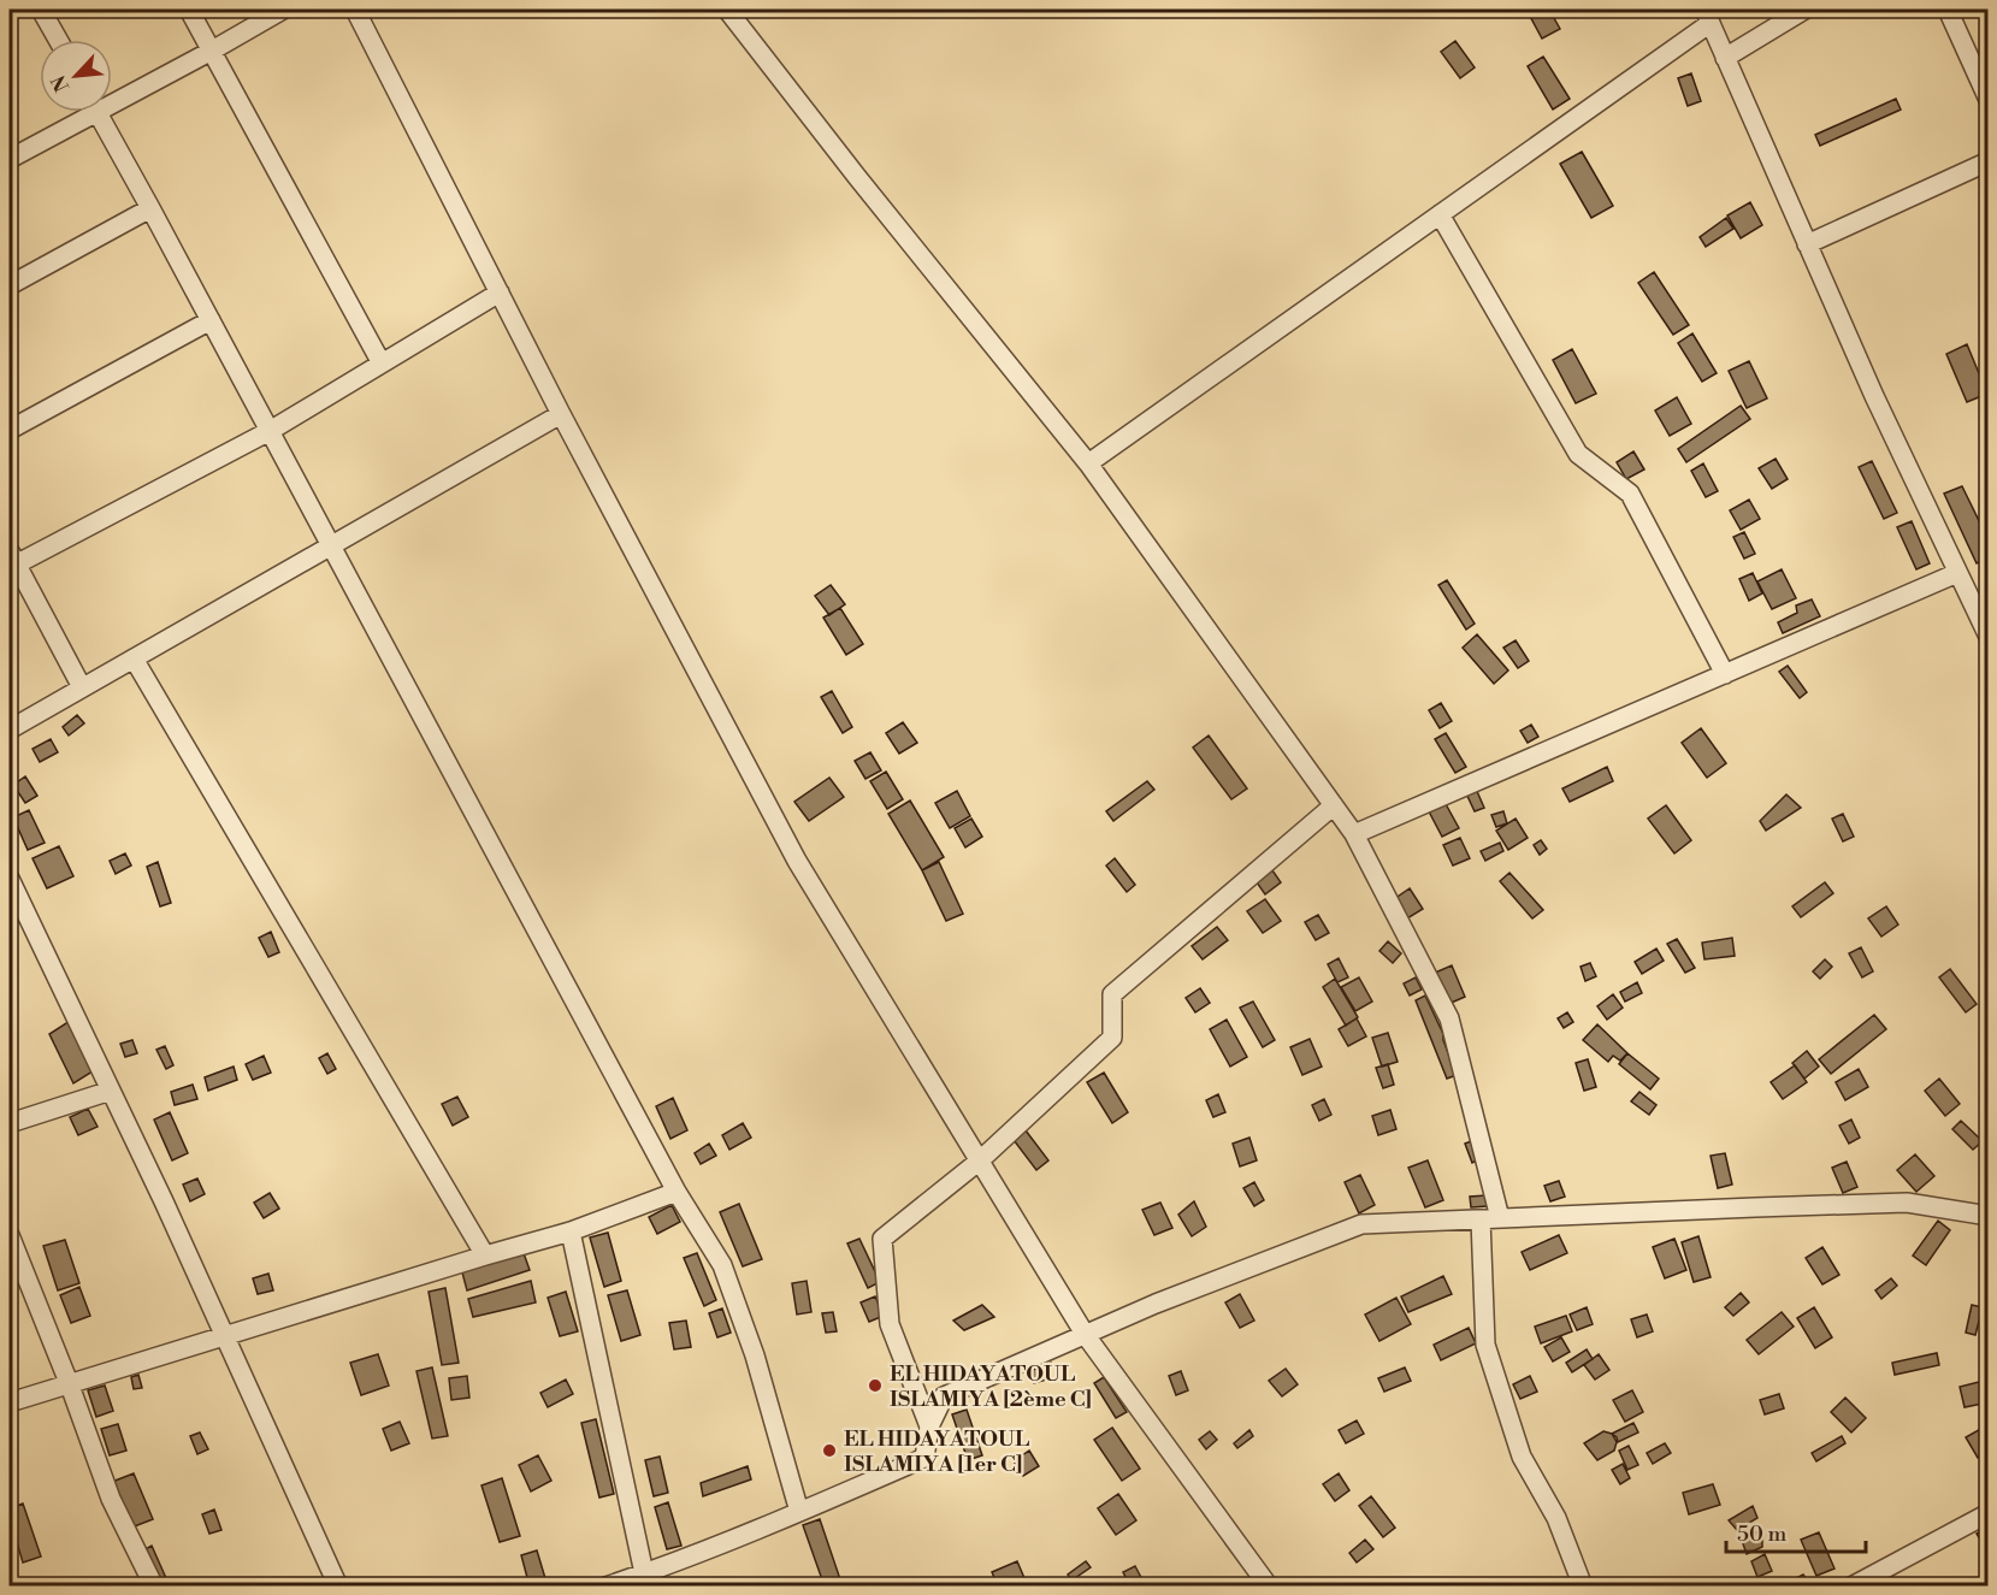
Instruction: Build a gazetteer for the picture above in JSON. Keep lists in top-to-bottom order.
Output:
{
  "places": ["EL HIDAYATOUL ISLAMIYA [2ème C]", "EL HIDAYATOUL ISLAMIYA [1er C]"],
  "scale_bar": "50 m",
  "north": "bottom left"
}
